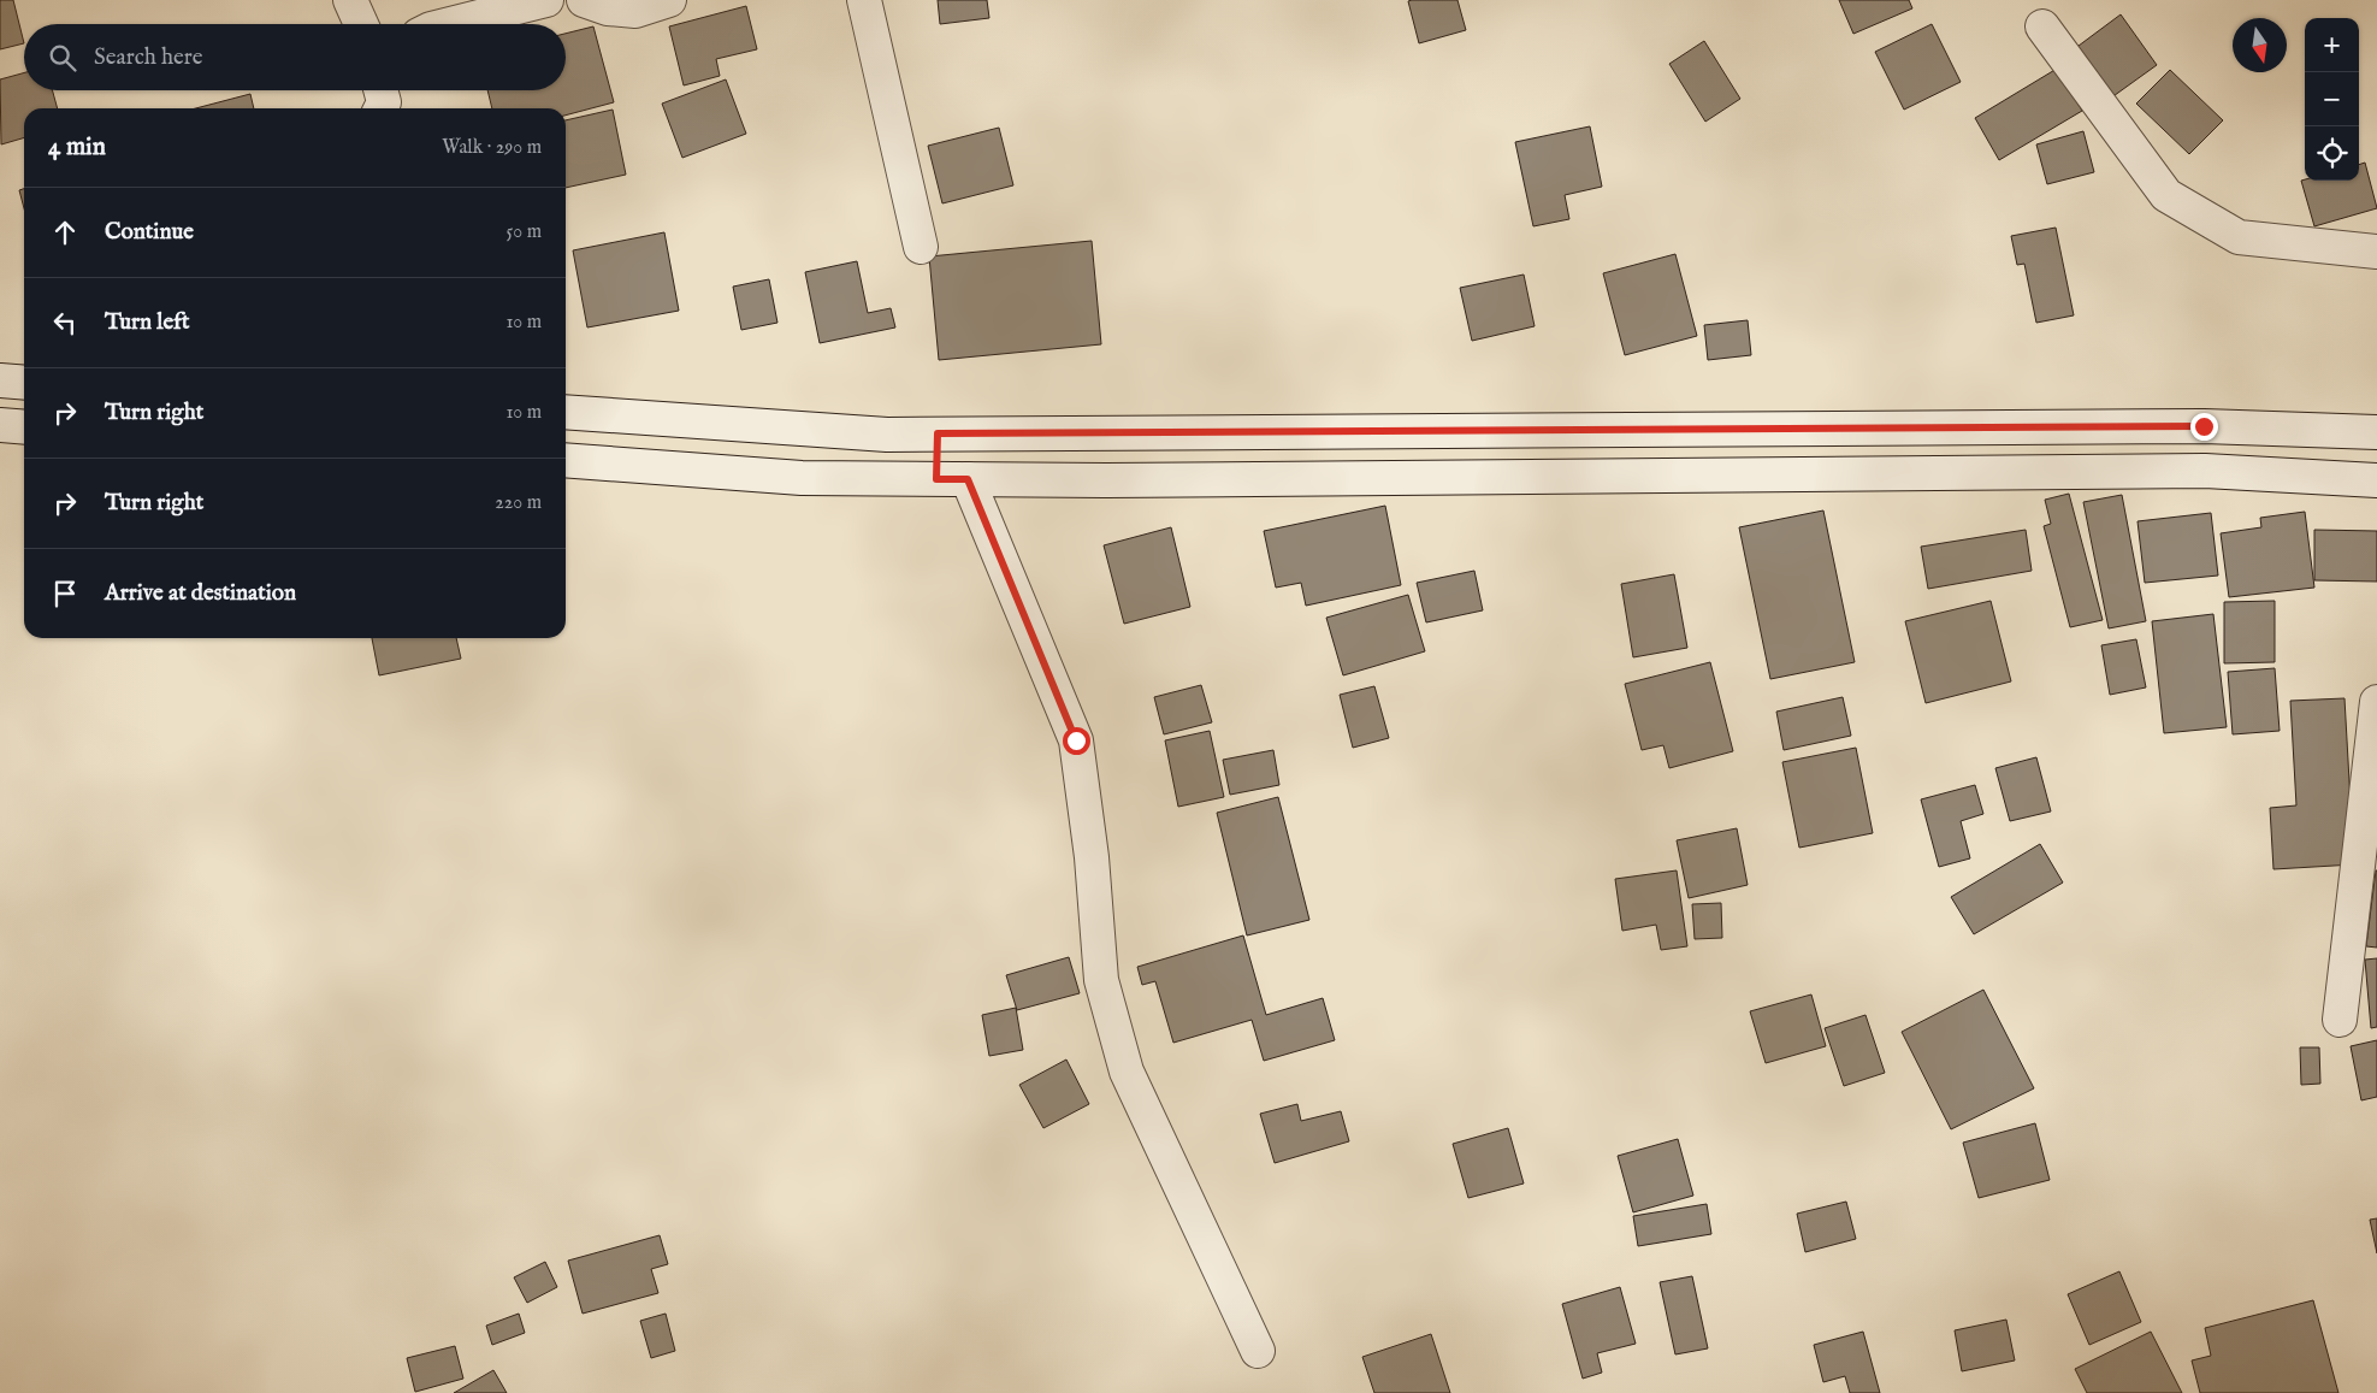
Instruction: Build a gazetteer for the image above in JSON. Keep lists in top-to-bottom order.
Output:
{
  "north": "bottom",
  "page": {
    "map_buttons": ["+", "−"],
    "search": "Search here",
    "heading": ["4 min", "Walk · 290 m"],
    "list": [
      ["Continue", "50 m"],
      ["Turn left", "10 m"],
      ["Turn right", "10 m"],
      ["Turn right", "220 m"],
      "Arrive at destination"
    ]
  }
}
